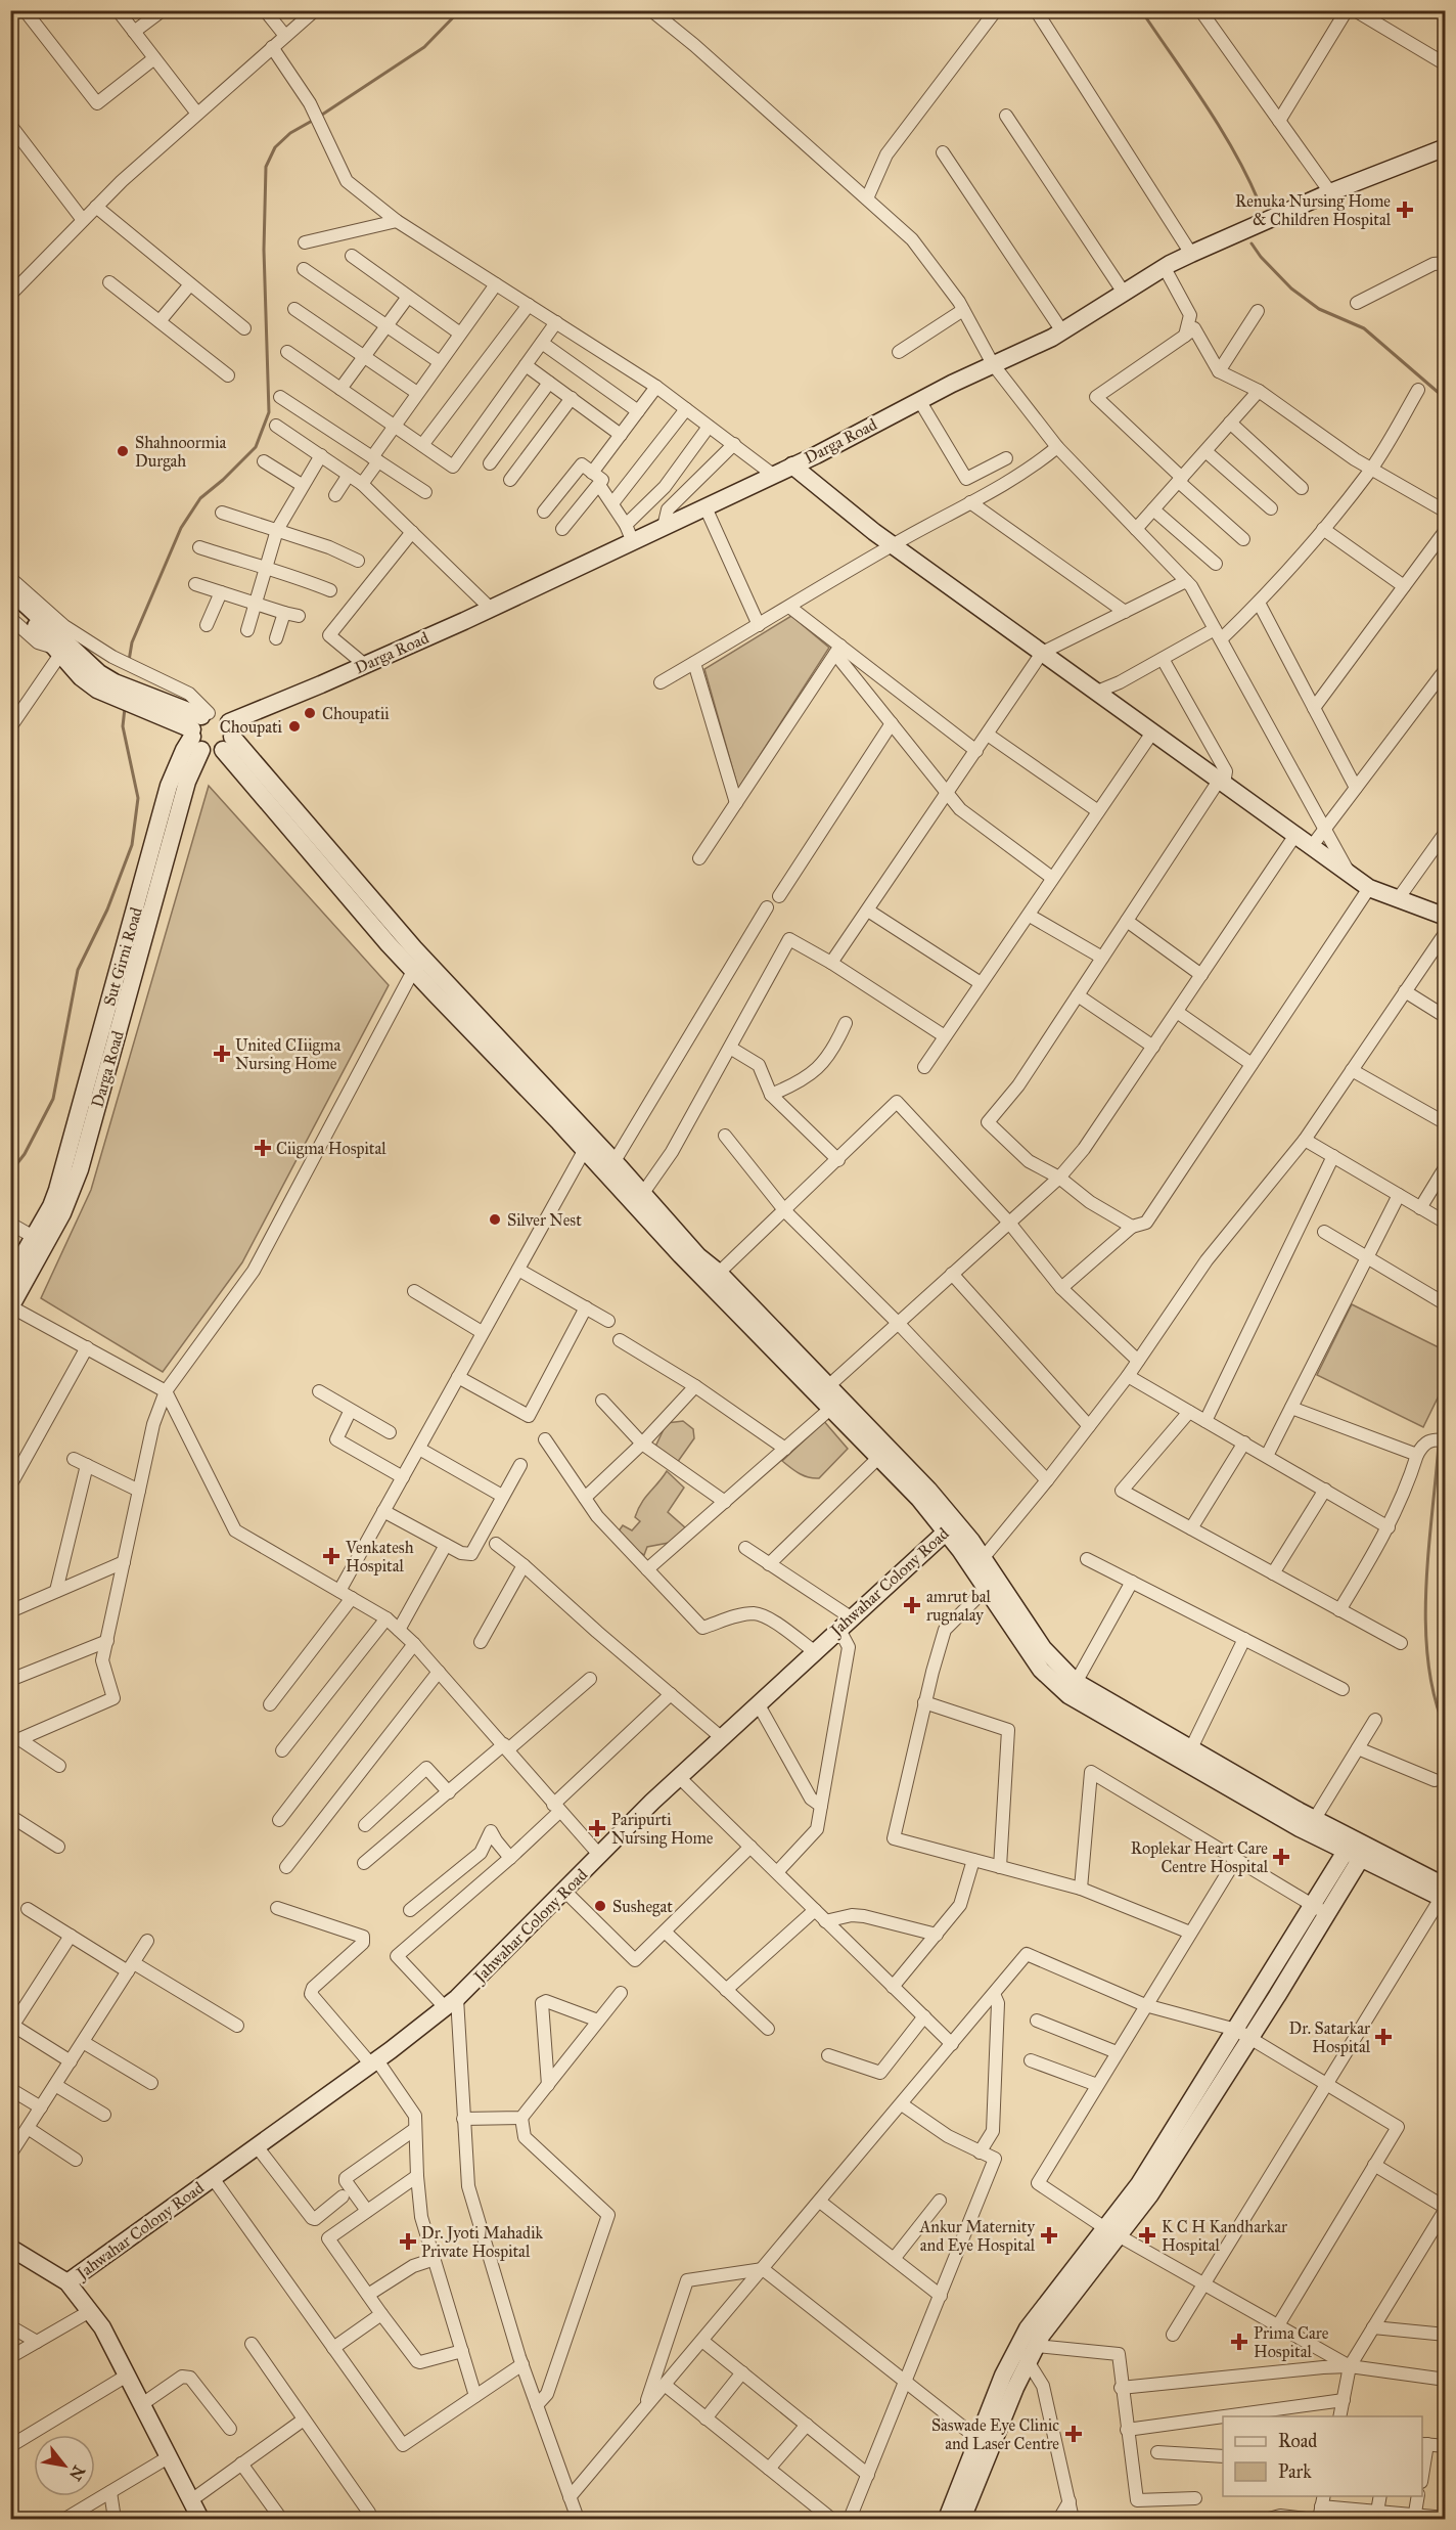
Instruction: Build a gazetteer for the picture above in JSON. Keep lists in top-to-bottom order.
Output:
{
  "streets": {
    "street": ["Darga Road", "Jahwahar Colony Road"]
  },
  "places": {
    "health": [
      "Renuka Nursing Home & Children Hospital",
      "United CIiigma Nursing Home",
      "Ciigma Hospital",
      "Venkatesh Hospital",
      "amrut bal rugnalay",
      "Paripurti Nursing Home",
      "Roplekar Heart Care Centre Hospital",
      "Dr. Satarkar Hospital",
      "Ankur Maternity and Eye Hospital",
      "K C H Kandharkar Hospital",
      "Dr. Jyoti Mahadik Private Hospital",
      "Prima Care Hospital",
      "Saswade Eye Clinic and Laser Centre"
    ],
    "other": [
      "Shahnoormia Durgah",
      "Choupatii",
      "Choupati",
      "Silver Nest",
      "Sushegat"
    ]
  },
  "legend": ["Road", "Park"],
  "north": "bottom right"
}
